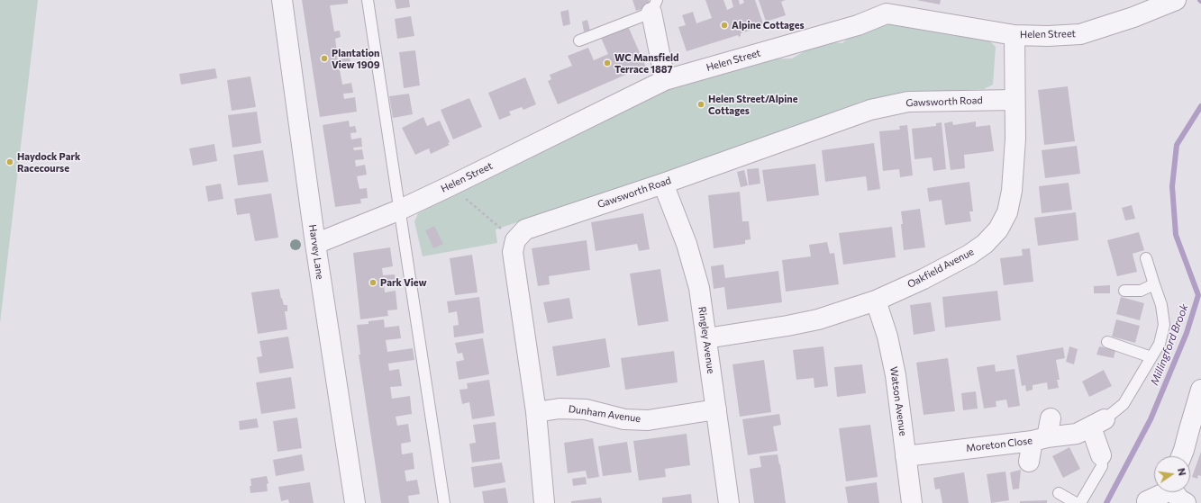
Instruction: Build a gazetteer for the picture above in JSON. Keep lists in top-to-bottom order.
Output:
{
  "streets": {
    "street": [
      "Helen Street",
      "Gawsworth Road",
      "Harvey Lane",
      "Oakfield Avenue",
      "Ringley Avenue",
      "Watson Avenue",
      "Dunham Avenue",
      "Moreton Close"
    ]
  },
  "crossings": [
    ["Helen Street", "Harvey Lane"],
    ["Helen Street", "Oakfield Avenue"],
    ["Gawsworth Road", "Oakfield Avenue"],
    ["Gawsworth Road", "Ringley Avenue"],
    ["Oakfield Avenue", "Ringley Avenue"],
    ["Oakfield Avenue", "Watson Avenue"],
    ["Ringley Avenue", "Dunham Avenue"],
    ["Watson Avenue", "Moreton Close"]
  ],
  "water": ["Millingford Brook"],
  "places": [
    "Alpine Cottages",
    "Plantation View 1909",
    "WC Mansfield Terrace 1887",
    "Helen Street/Alpine Cottages",
    "Haydock Park Racecourse",
    "Park View"
  ],
  "north": "right"
}
